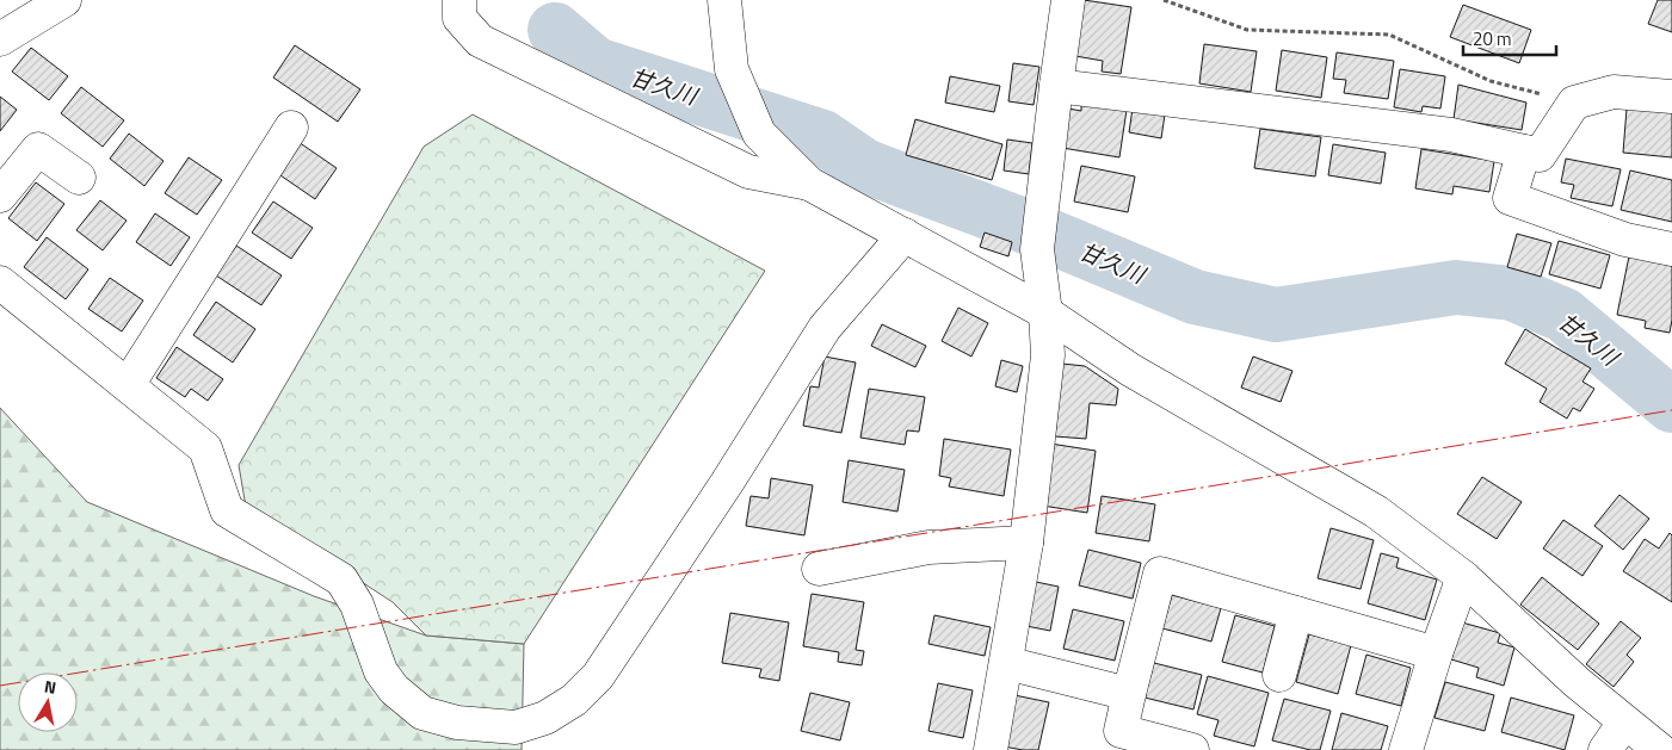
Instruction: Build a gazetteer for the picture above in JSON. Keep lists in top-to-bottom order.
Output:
{
  "water": ["甘久川"],
  "scale_bar": "20 m",
  "north": "top"
}
